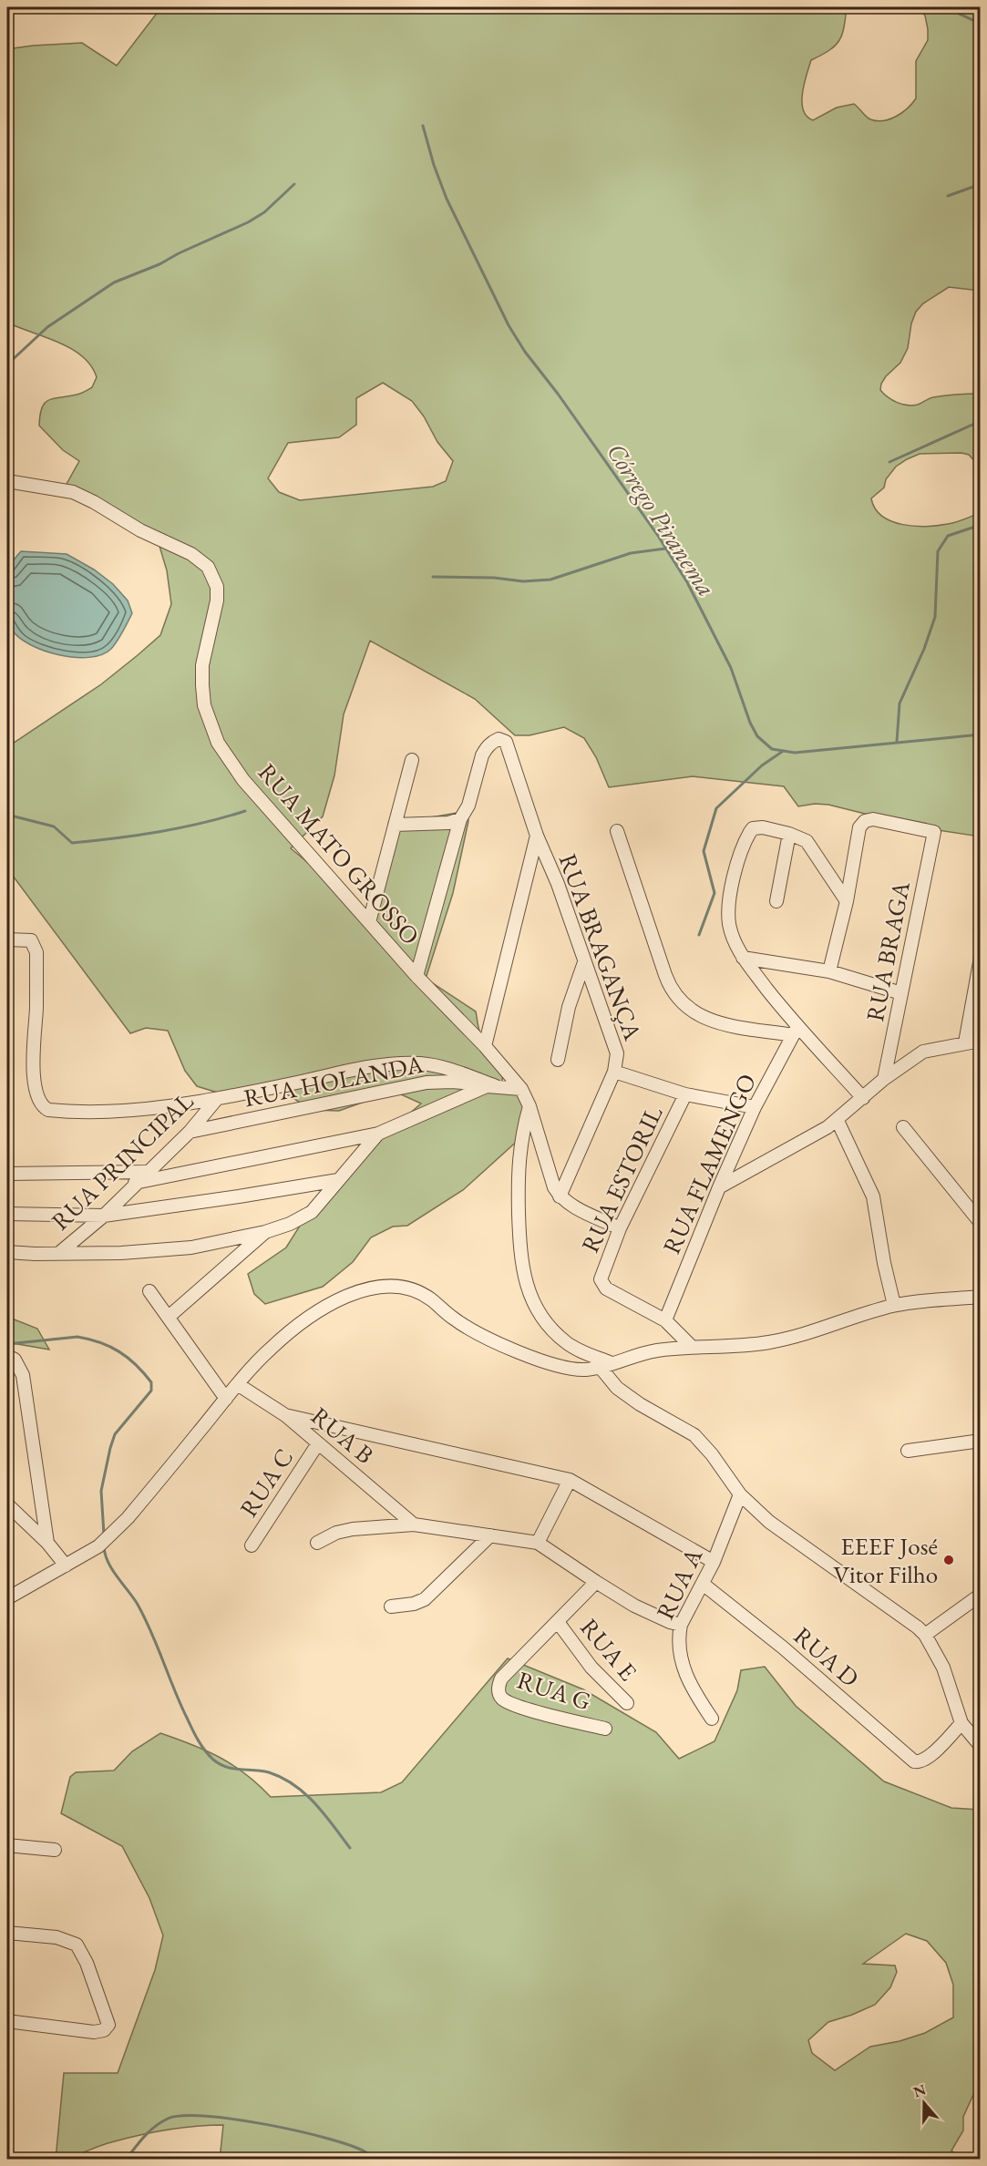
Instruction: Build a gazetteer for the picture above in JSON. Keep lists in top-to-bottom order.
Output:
{
  "streets": {
    "street": [
      "RUA MATO GROSSO",
      "RUA BRAGANÇA",
      "RUA BRAGA",
      "RUA HOLANDA",
      "RUA PRINCIPAL",
      "RUA FLAMENGO",
      "RUA ESTORIL",
      "RUA B",
      "RUA C",
      "RUA A",
      "RUA E",
      "RUA D",
      "RUA G"
    ]
  },
  "crossings": [
    ["RUA BRAGANÇA", "RUA FLAMENGO"],
    ["RUA BRAGANÇA", "RUA ESTORIL"],
    ["RUA HOLANDA", "RUA PRINCIPAL"],
    ["RUA FLAMENGO", "RUA ESTORIL"],
    ["RUA B", "RUA C"],
    ["RUA A", "RUA D"],
    ["RUA E", "RUA G"]
  ],
  "water": ["Córrego Piranema"],
  "places": ["EEEF José Vitor Filho"],
  "north": "top"
}
